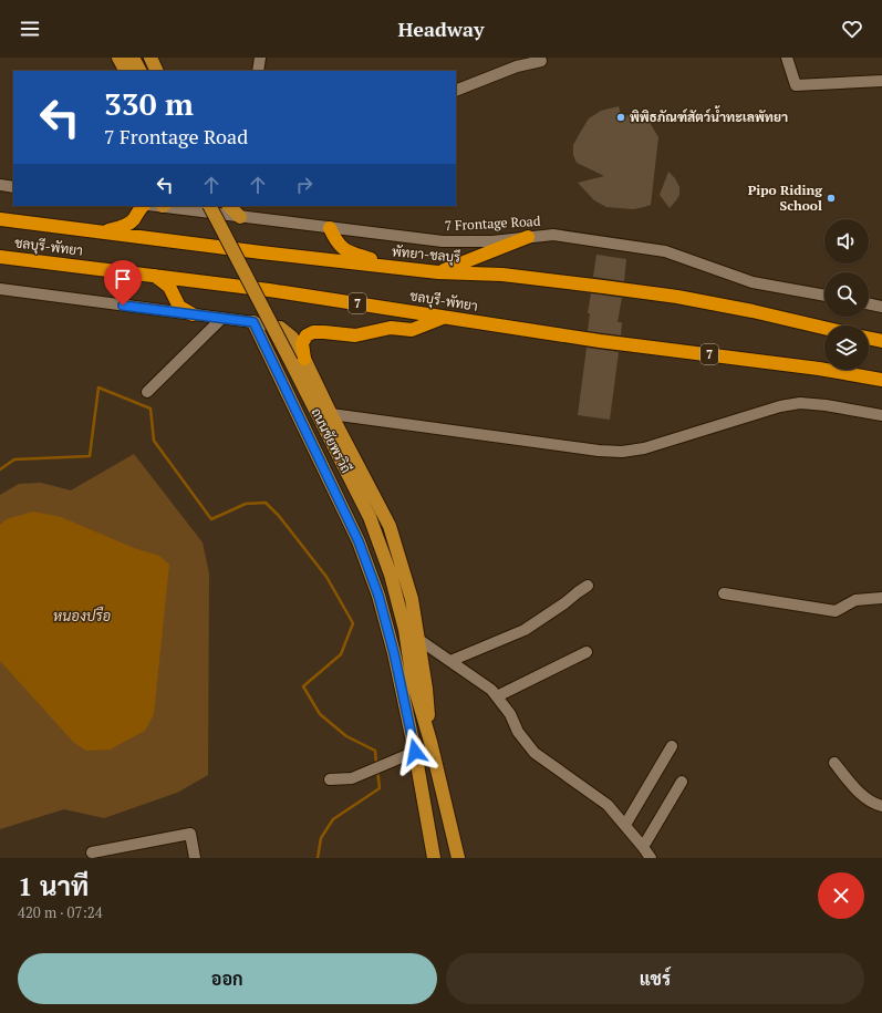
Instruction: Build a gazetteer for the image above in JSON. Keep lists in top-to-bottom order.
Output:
{
  "streets": {
    "highway": ["ชลบุรี-พัทยา", "พัทยา-ชลบุรี", "7"],
    "main road": ["ถนนชัยพรวิถี"],
    "street": ["7 Frontage Road"]
  },
  "water": ["หนองปรือ"],
  "places": ["พิพิธภัณฑ์สัตว์น้ำทะเลพัทยา", "Pipo Riding School"],
  "page": {
    "header": "Headway",
    "turn": ["330 m", "7 Frontage Road"],
    "heading": ["1 นาที", "420 m · 07:24"],
    "buttons": ["ออก", "แชร์"]
  }
}
